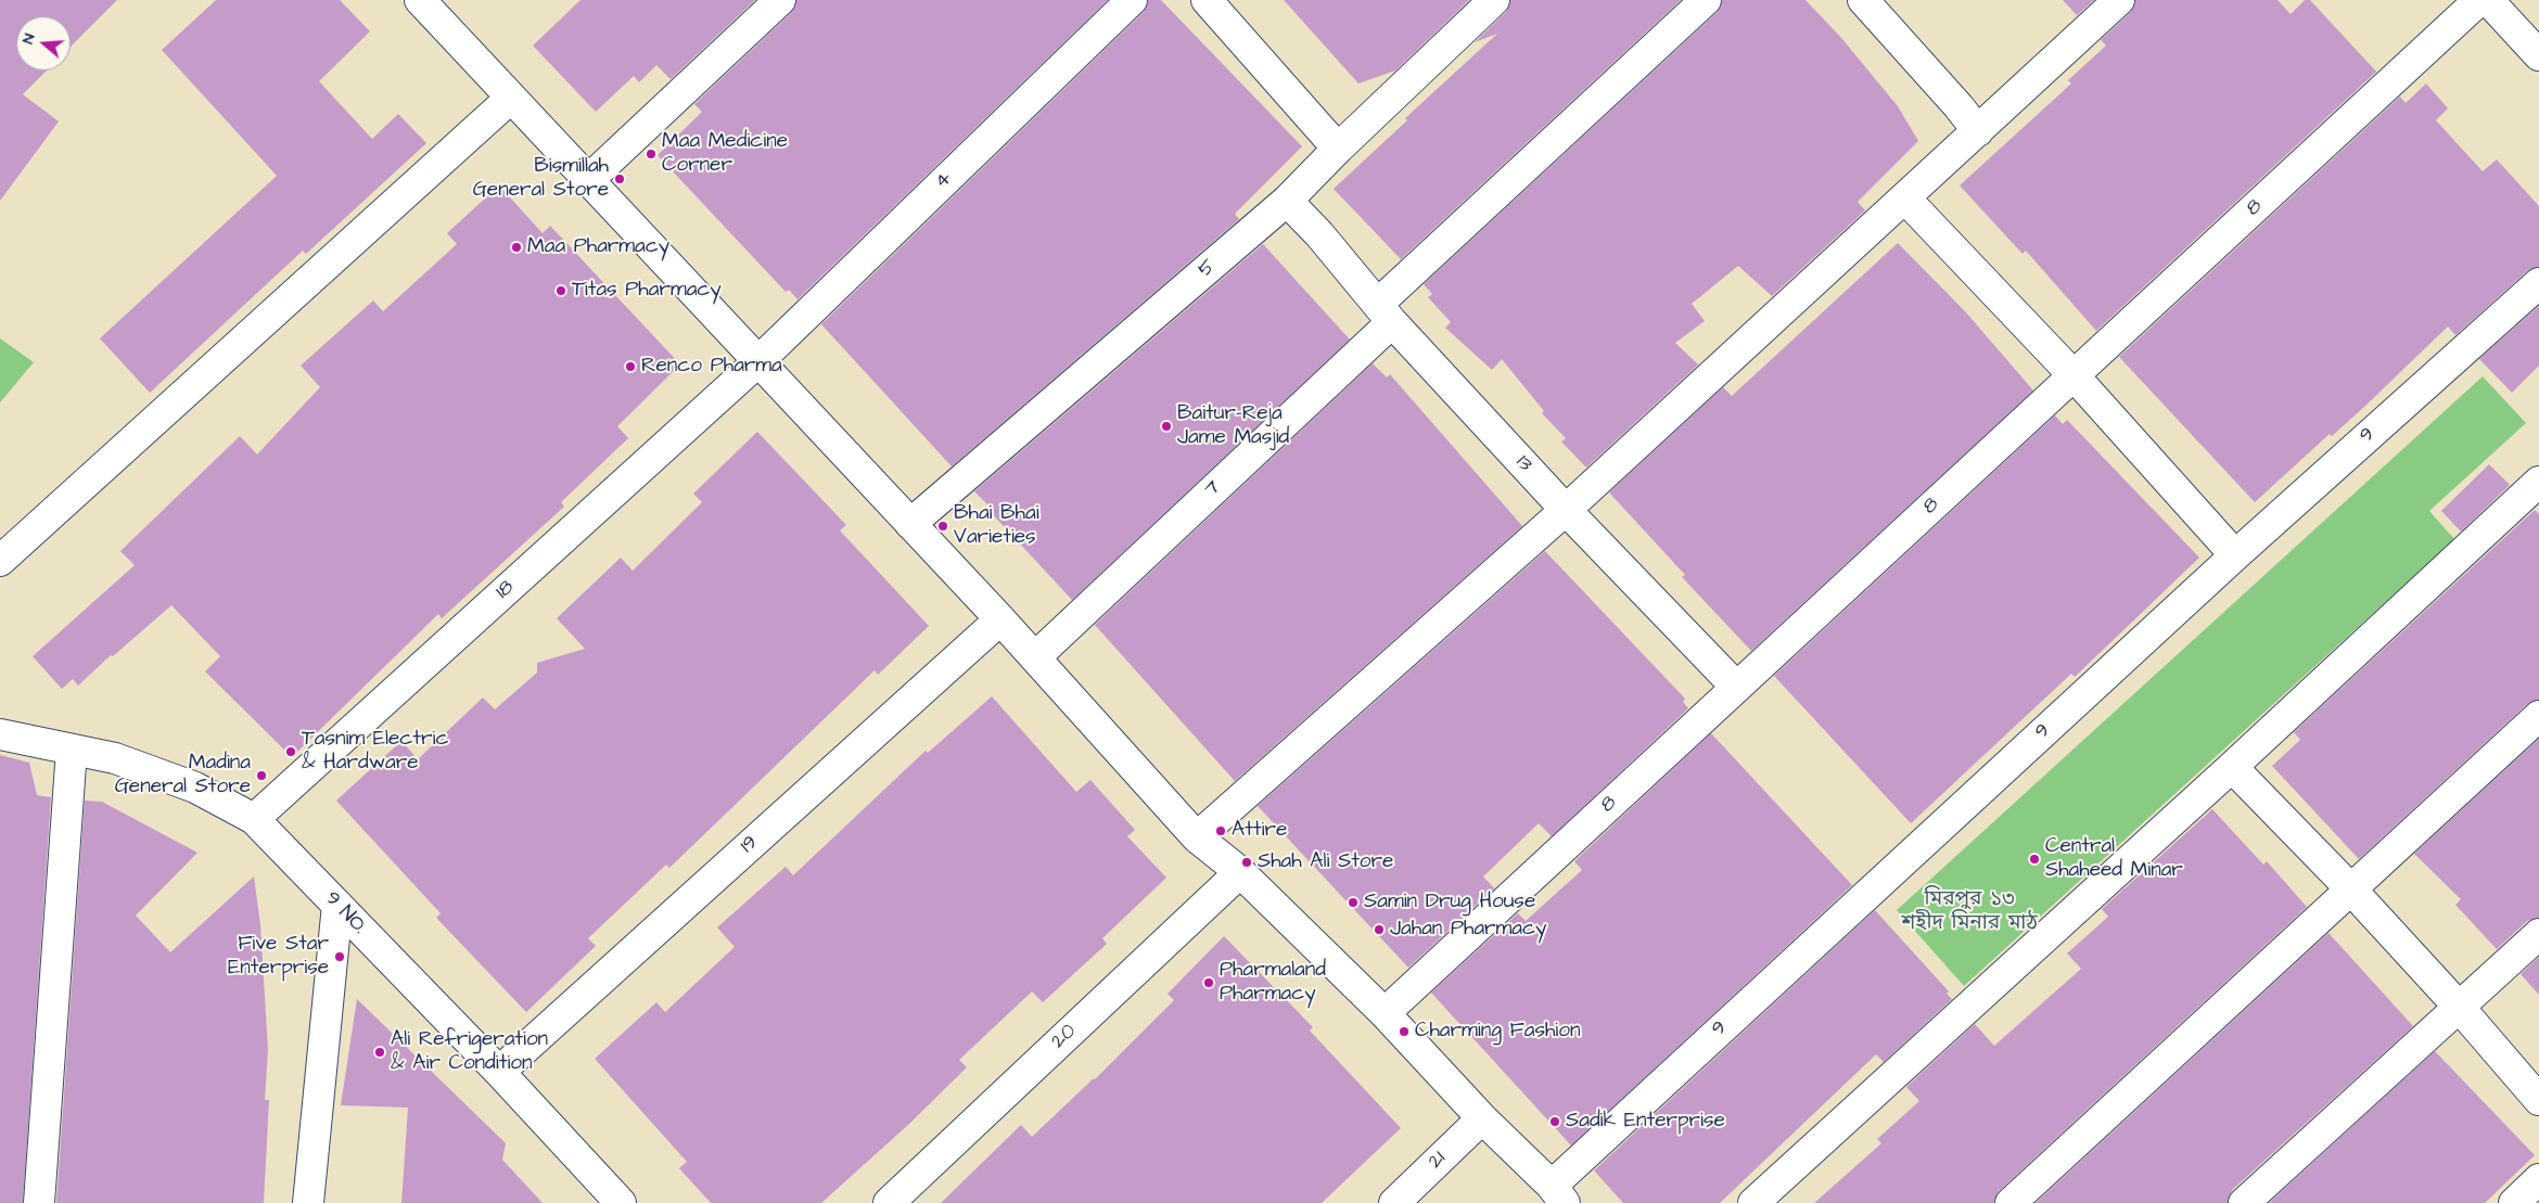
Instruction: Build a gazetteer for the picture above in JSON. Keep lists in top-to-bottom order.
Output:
{
  "streets": {
    "street": [
      "4",
      "8",
      "5",
      "9",
      "13",
      "7",
      "18",
      "19",
      "9 NO.",
      "20",
      "21"
    ]
  },
  "crossings": [
    ["4", "18"],
    ["8", "13"],
    ["5", "13"],
    ["13", "7"],
    ["18", "9 NO."],
    ["19", "9 NO."]
  ],
  "parks": ["মিরপুর ১৩ শহীদ মিনার মাঠ"],
  "places": [
    "Maa Medicine Corner",
    "Bismillah General Store",
    "Maa Pharmacy",
    "Titas Pharmacy",
    "Renco Pharma",
    "Baitur-Reja Jame Masjid",
    "Bhai Bhai Varieties",
    "Tasnim Electric & Hardware",
    "Madina General Store",
    "Attire",
    "Central Shaheed Minar",
    "Shah Ali Store",
    "Samin Drug House",
    "Jahan Pharmacy",
    "Five Star Enterprise",
    "Pharmaland Pharmacy",
    "Charming Fashion",
    "Ali Refrigeration & Air Condition",
    "Sadik Enterprise"
  ],
  "north": "left"
}
